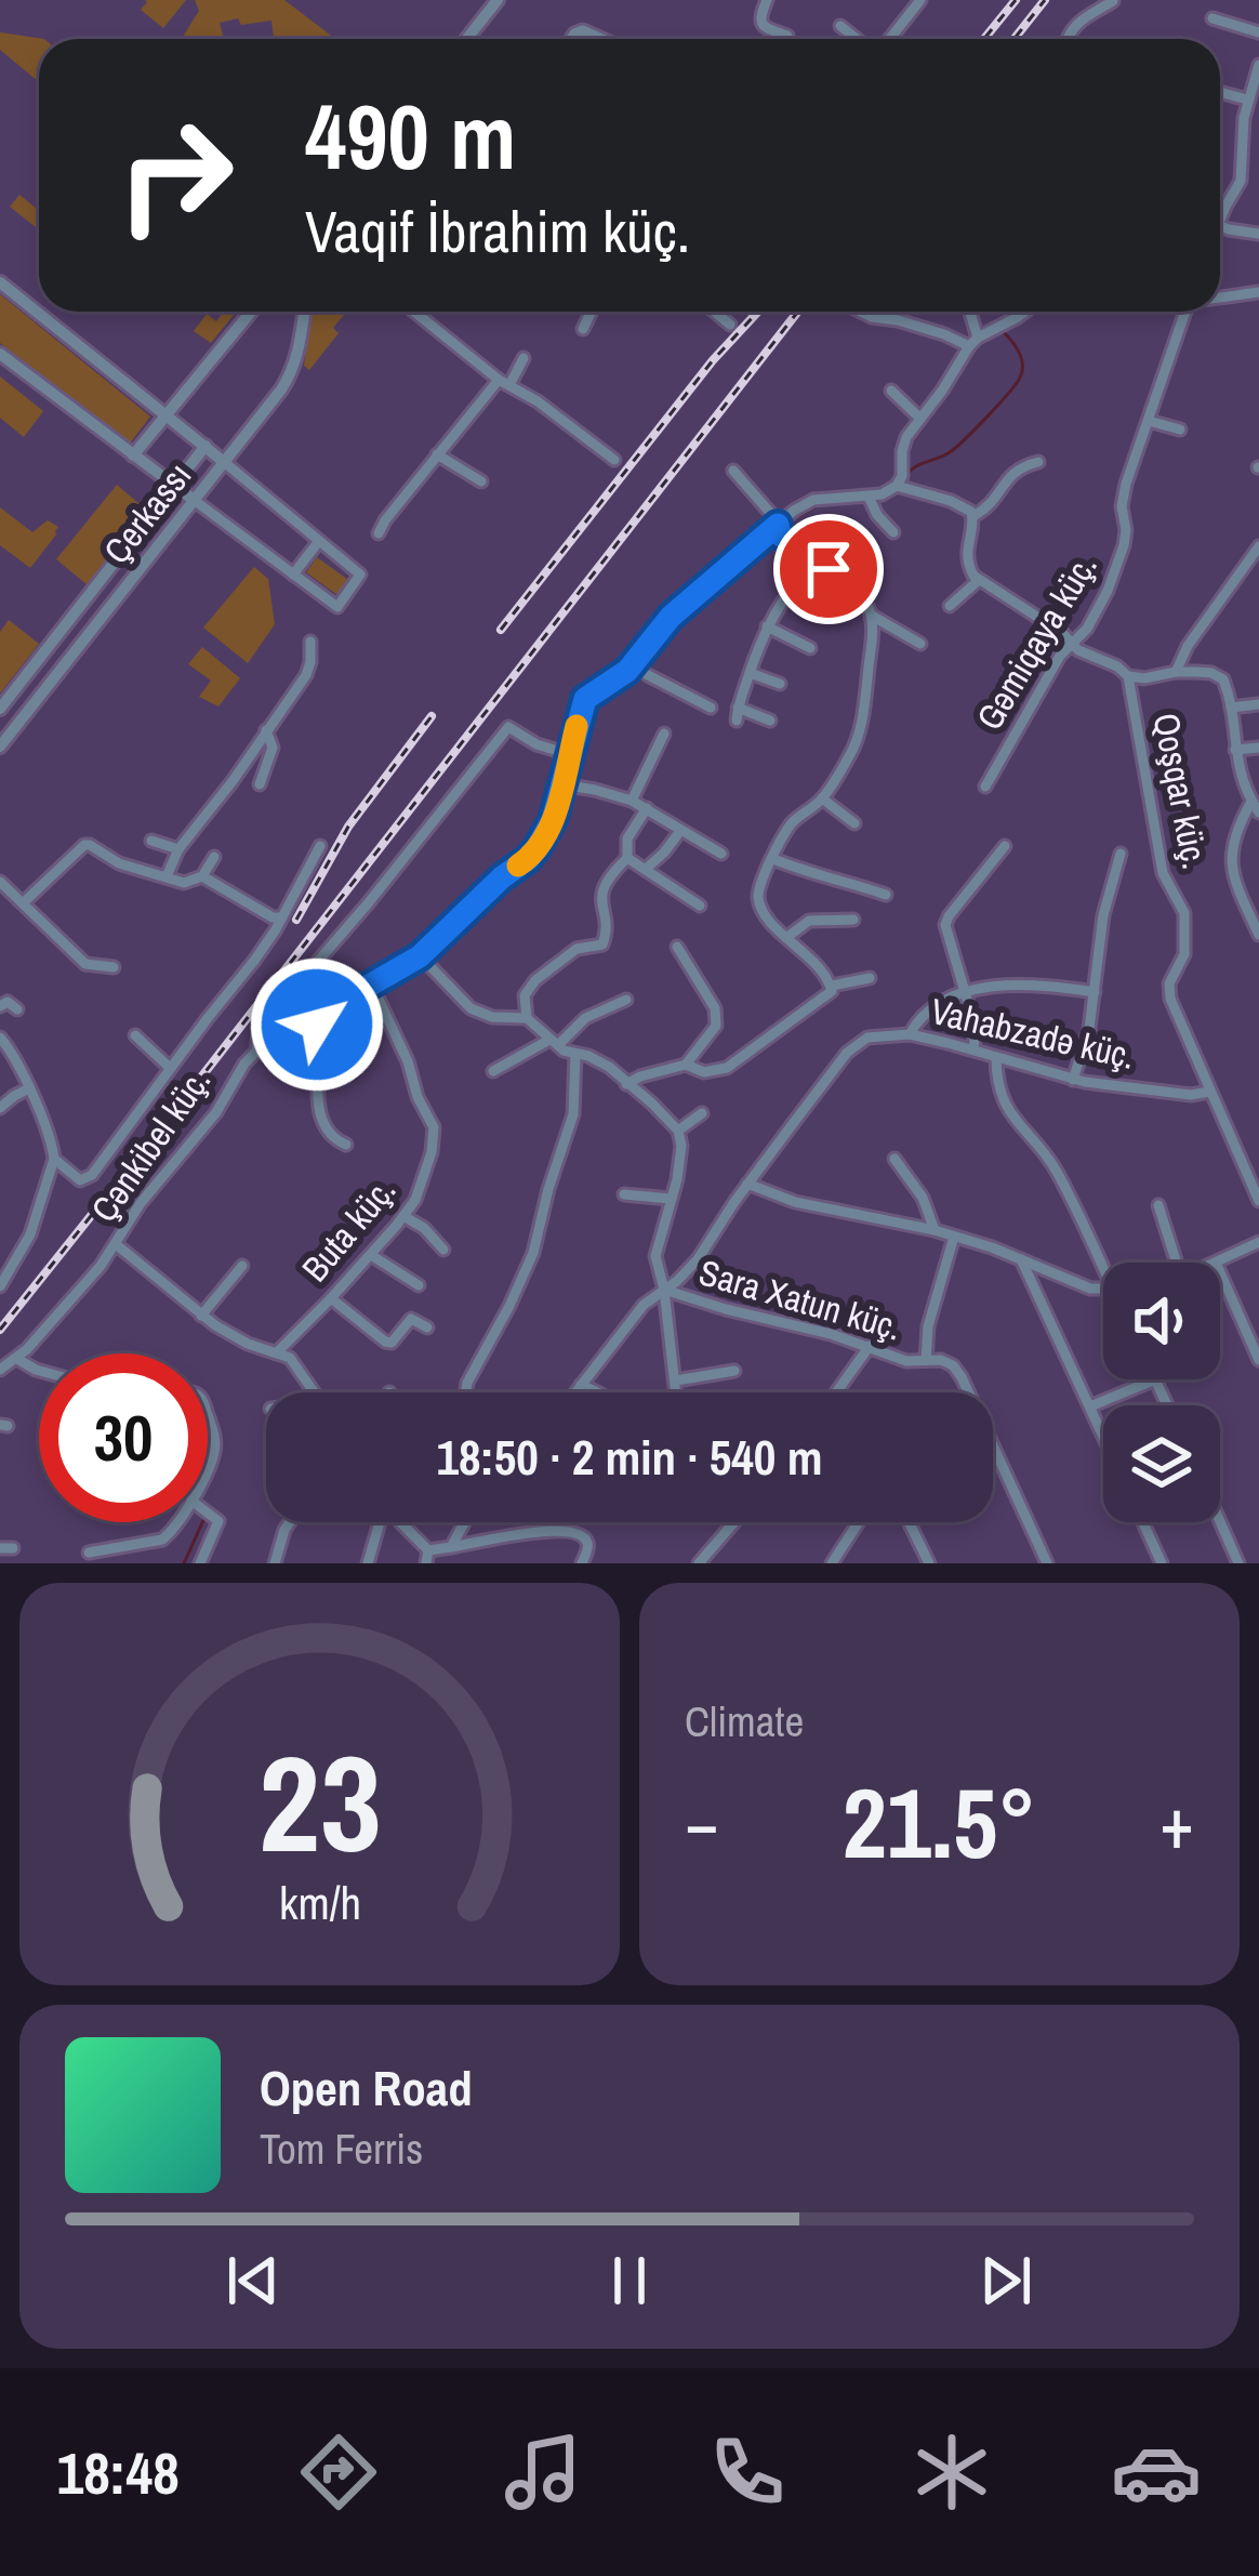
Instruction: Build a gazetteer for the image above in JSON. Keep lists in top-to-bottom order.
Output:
{
  "streets": {
    "street": [
      "Çerkassı",
      "Gəmiqaya küç.",
      "Qoşqar küç.",
      "Vahabzadə küç.",
      "Çənkibel küç.",
      "Buta küç.",
      "Sara Xatun küç."
    ]
  },
  "crossings": [
    ["Qoşqar küç.", "Vahabzadə küç."],
    ["Vahabzadə küç.", "Sara Xatun küç."],
    ["Çənkibel küç.", "Buta küç."]
  ],
  "page": {
    "turn": ["490 m", "Vaqif İbrahim küç."],
    "limit": "30",
    "trip": "18:50 · 2 min · 540 m",
    "tile": "Climate",
    "heat": ["−", "21.5°", "+"],
    "song": ["Open Road", "Tom Ferris"],
    "tabs": "18:48",
    "gauge": ["23", "km/h"]
  }
}
